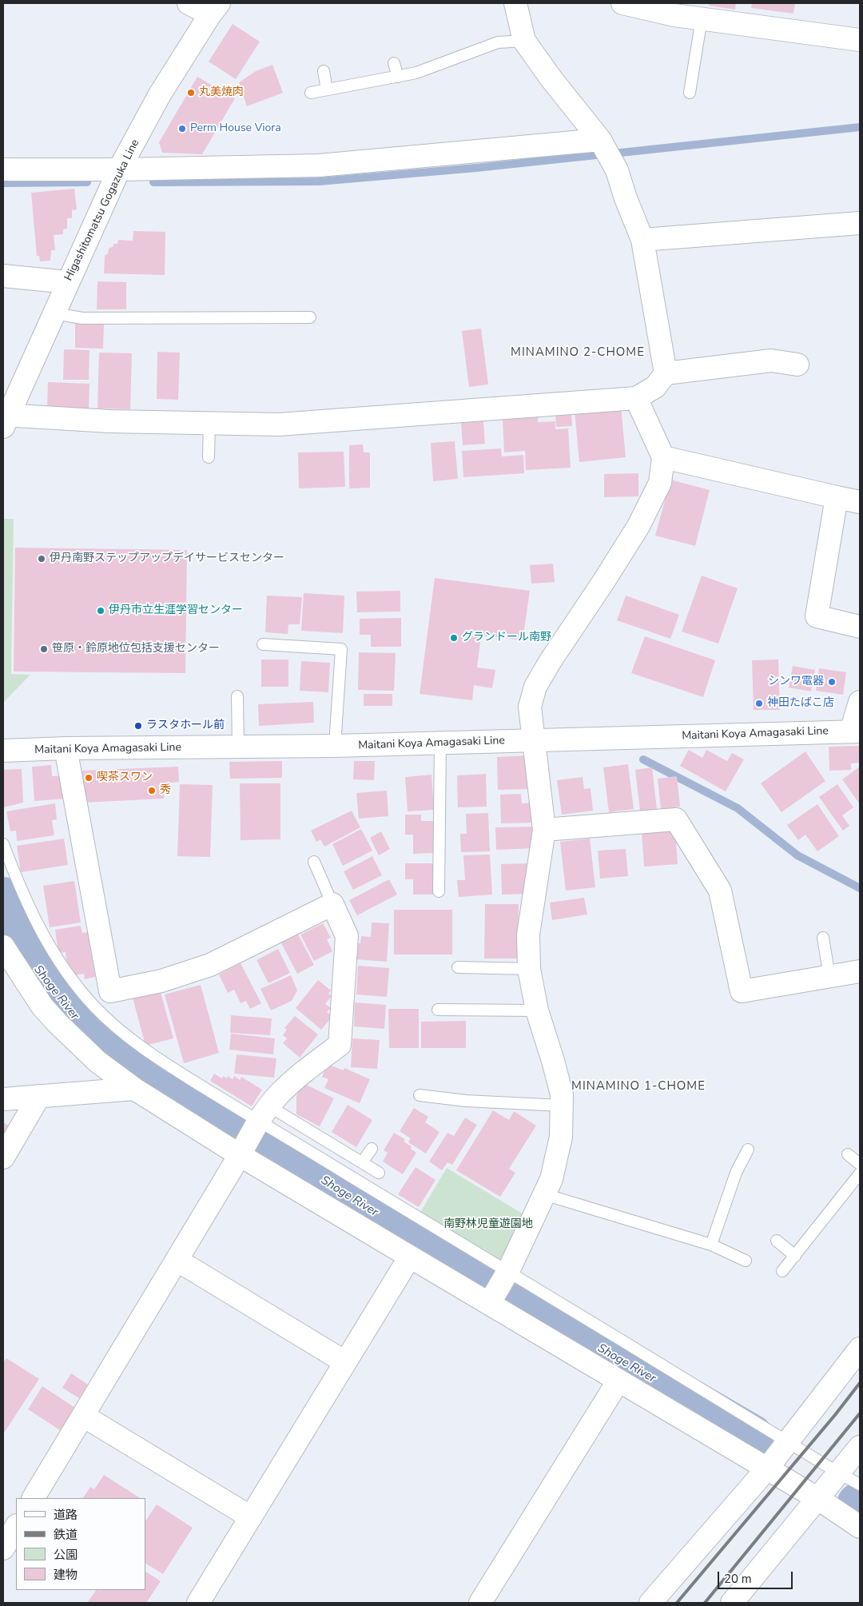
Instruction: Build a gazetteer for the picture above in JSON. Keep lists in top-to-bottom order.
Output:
{
  "streets": {
    "street": ["Higashitomatsu Gogazuka Line", "Maitani Koya Amagasaki Line"]
  },
  "districts": ["MINAMINO 2-CHOME", "MINAMINO 1-CHOME"],
  "water": ["Shoge River"],
  "parks": ["南野林児童遊園地"],
  "places": [
    "丸美焼肉",
    "Perm House Viora",
    "伊丹南野ステップアップデイサービスセンター",
    "伊丹市立生涯学習センター",
    "グランドール南野",
    "笹原・鈴原地位包括支援センター",
    "シンワ電器",
    "神田たばこ店",
    "ラスタホール前",
    "喫茶スワン",
    "秀"
  ],
  "legend": [
    "道路",
    "鉄道",
    "公園",
    "建物"
  ],
  "scale_bar": "20 m"
}
